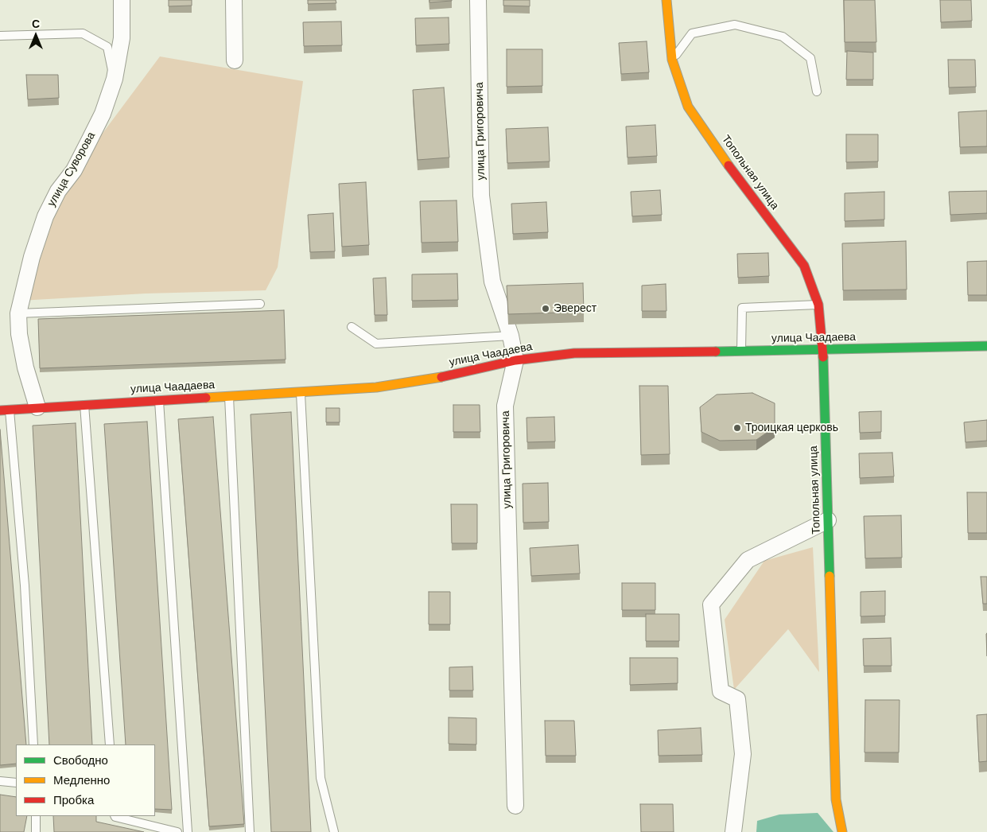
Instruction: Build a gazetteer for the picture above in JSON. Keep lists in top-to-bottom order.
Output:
{
  "streets": {
    "street": [
      "улица Григоровича",
      "улица Суворова",
      "Топольная улица",
      "улица Чаадаева"
    ]
  },
  "crossings": [
    ["улица Григоровича", "улица Чаадаева"],
    ["улица Суворова", "улица Чаадаева"],
    ["Топольная улица", "улица Чаадаева"]
  ],
  "places": ["Эверест", "Троицкая церковь"],
  "legend": ["Свободно", "Медленно", "Пробка"],
  "north": "top"
}
